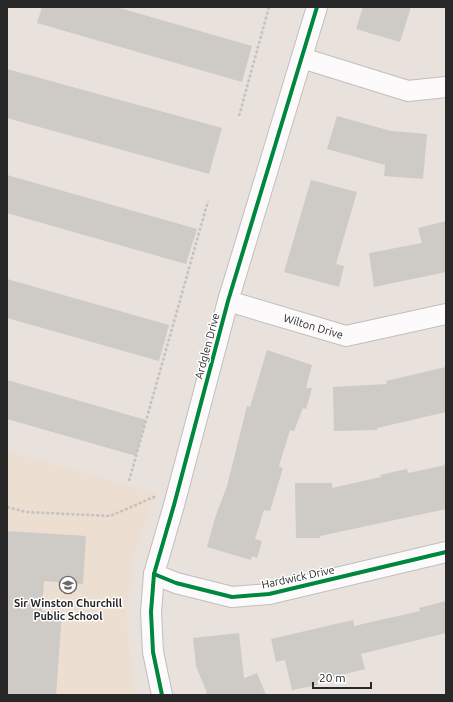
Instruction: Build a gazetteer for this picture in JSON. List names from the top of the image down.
{
  "streets": {
    "street": ["Wilton Drive", "Ardglen Drive", "Hardwick Drive"]
  },
  "crossings": [
    ["Wilton Drive", "Ardglen Drive"],
    ["Ardglen Drive", "Hardwick Drive"]
  ],
  "places": {
    "school or university": ["Sir Winston Churchill Public School"]
  },
  "scale_bar": "20 m"
}
